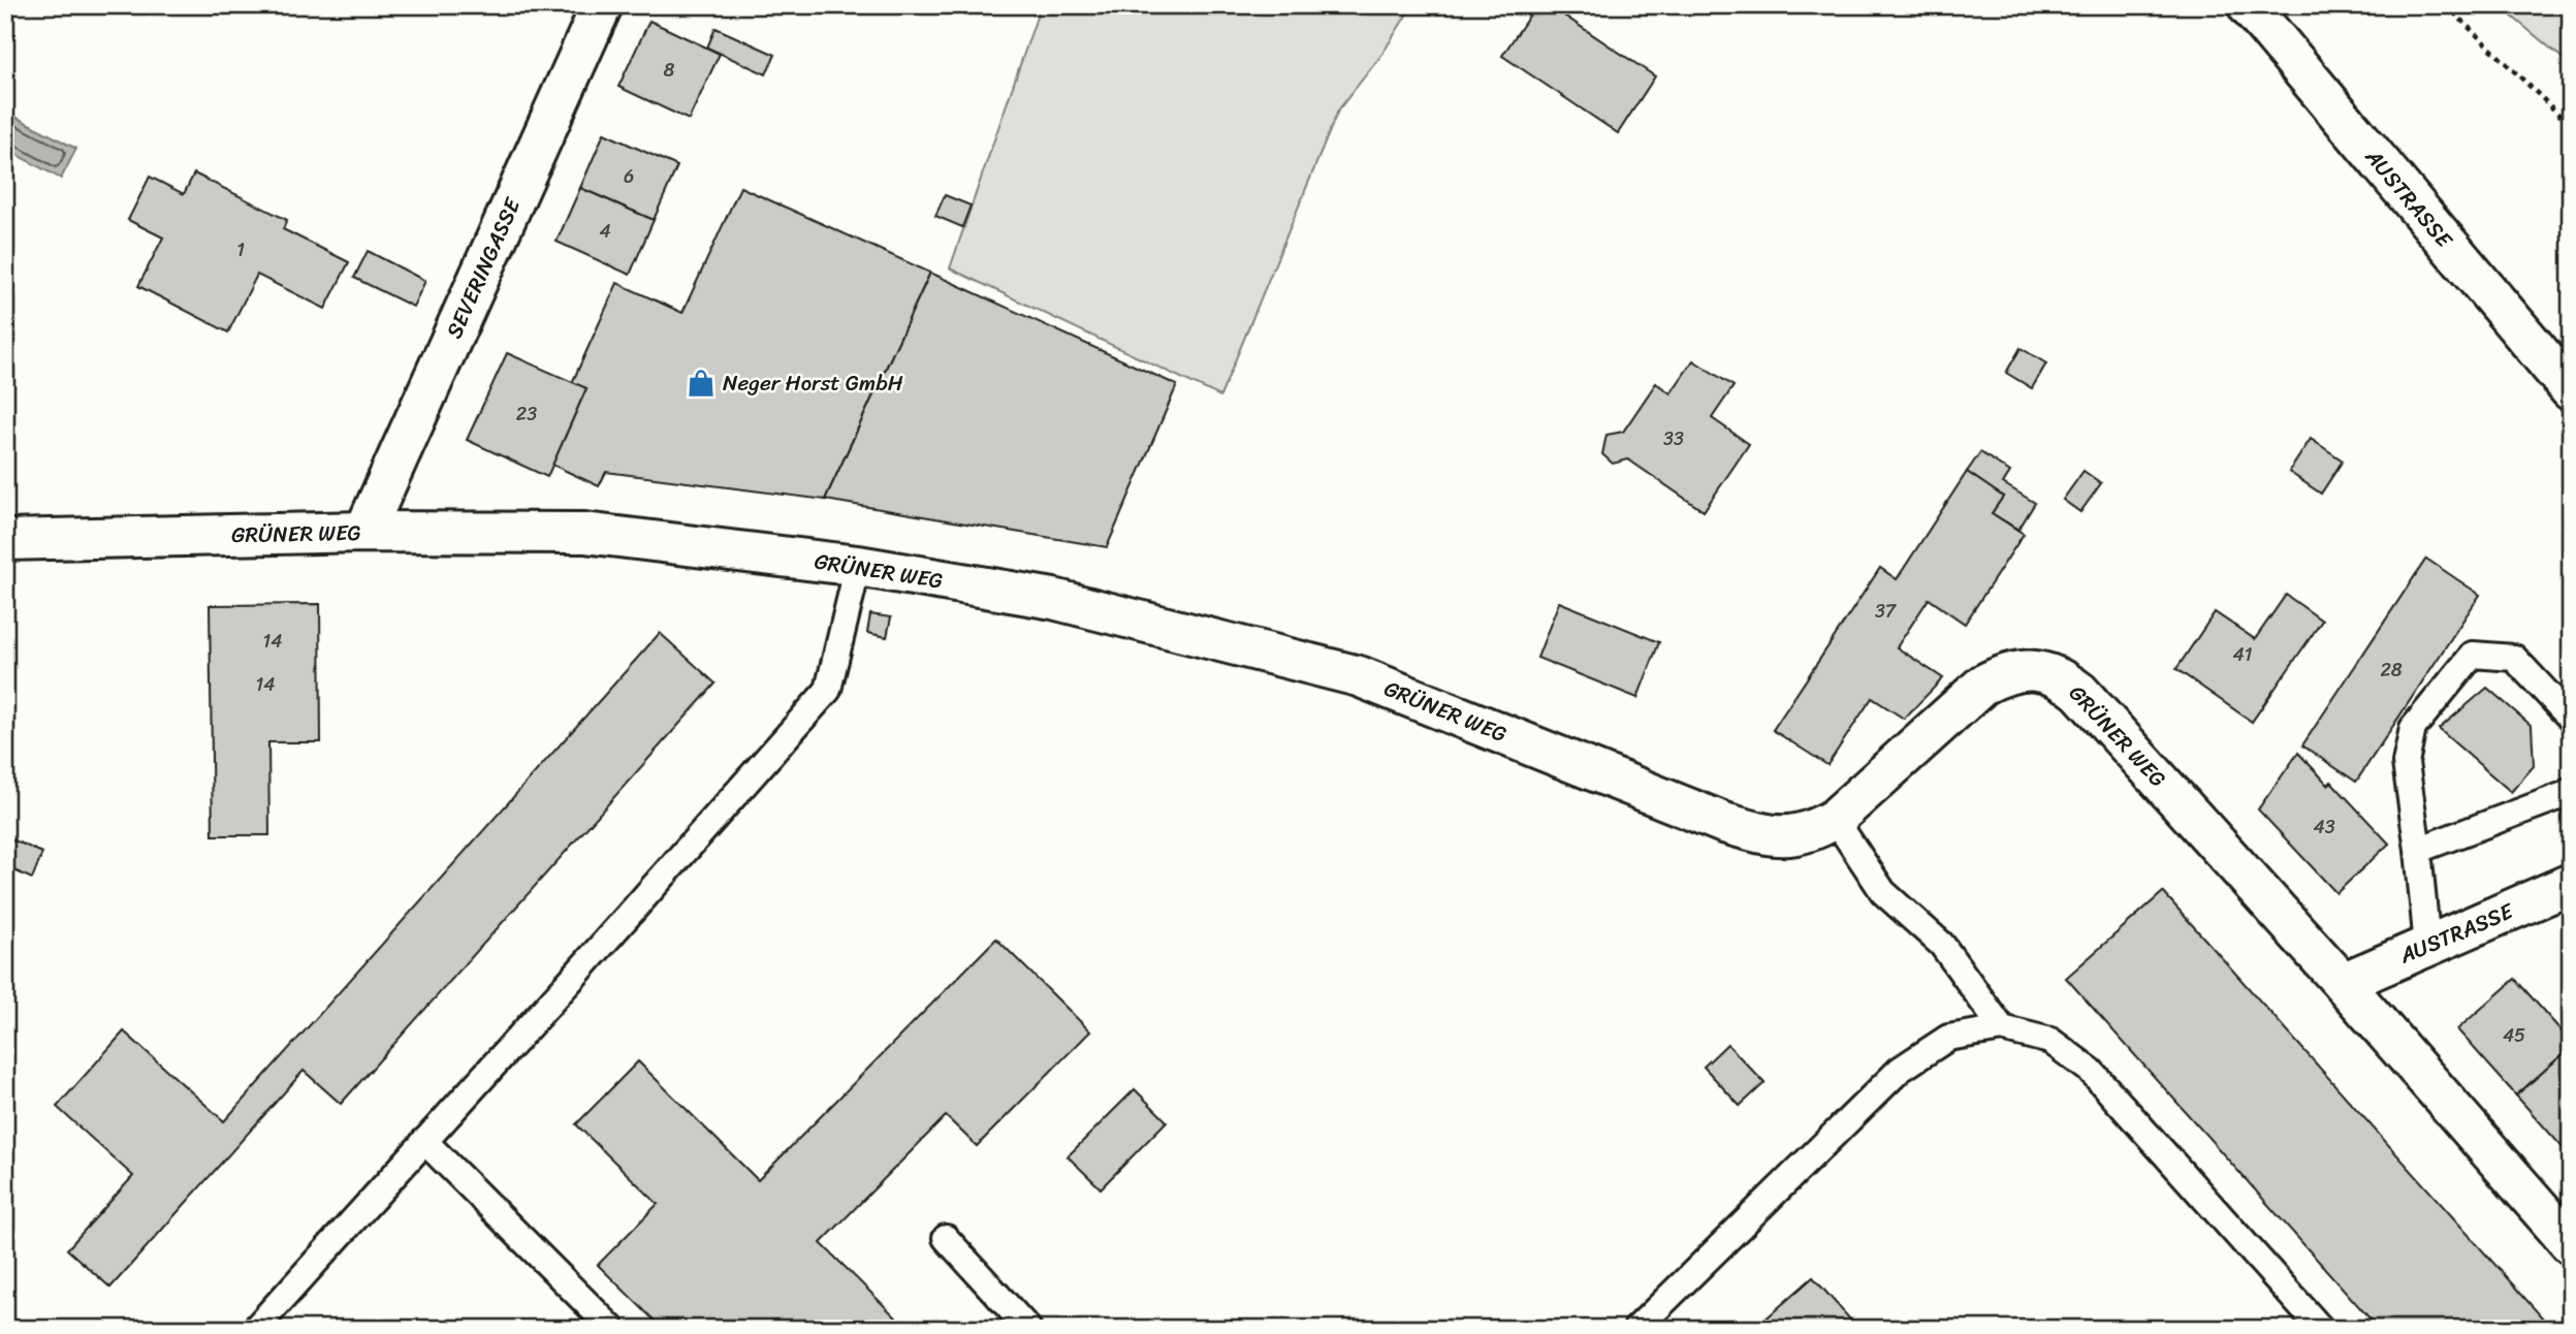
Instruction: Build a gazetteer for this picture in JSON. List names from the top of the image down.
{
  "streets": {
    "street": ["AUSTRASSE", "SEVERINGASSE", "GRÜNER WEG"]
  },
  "crossings": [
    ["AUSTRASSE", "GRÜNER WEG"],
    ["SEVERINGASSE", "GRÜNER WEG"]
  ],
  "places": {
    "shop": ["Neger Horst GmbH"]
  },
  "house_numbers": [
    "8",
    "6",
    "4",
    "1",
    "23",
    "33",
    "37",
    "14",
    "41",
    "28",
    "14",
    "43",
    "45"
  ]
}
